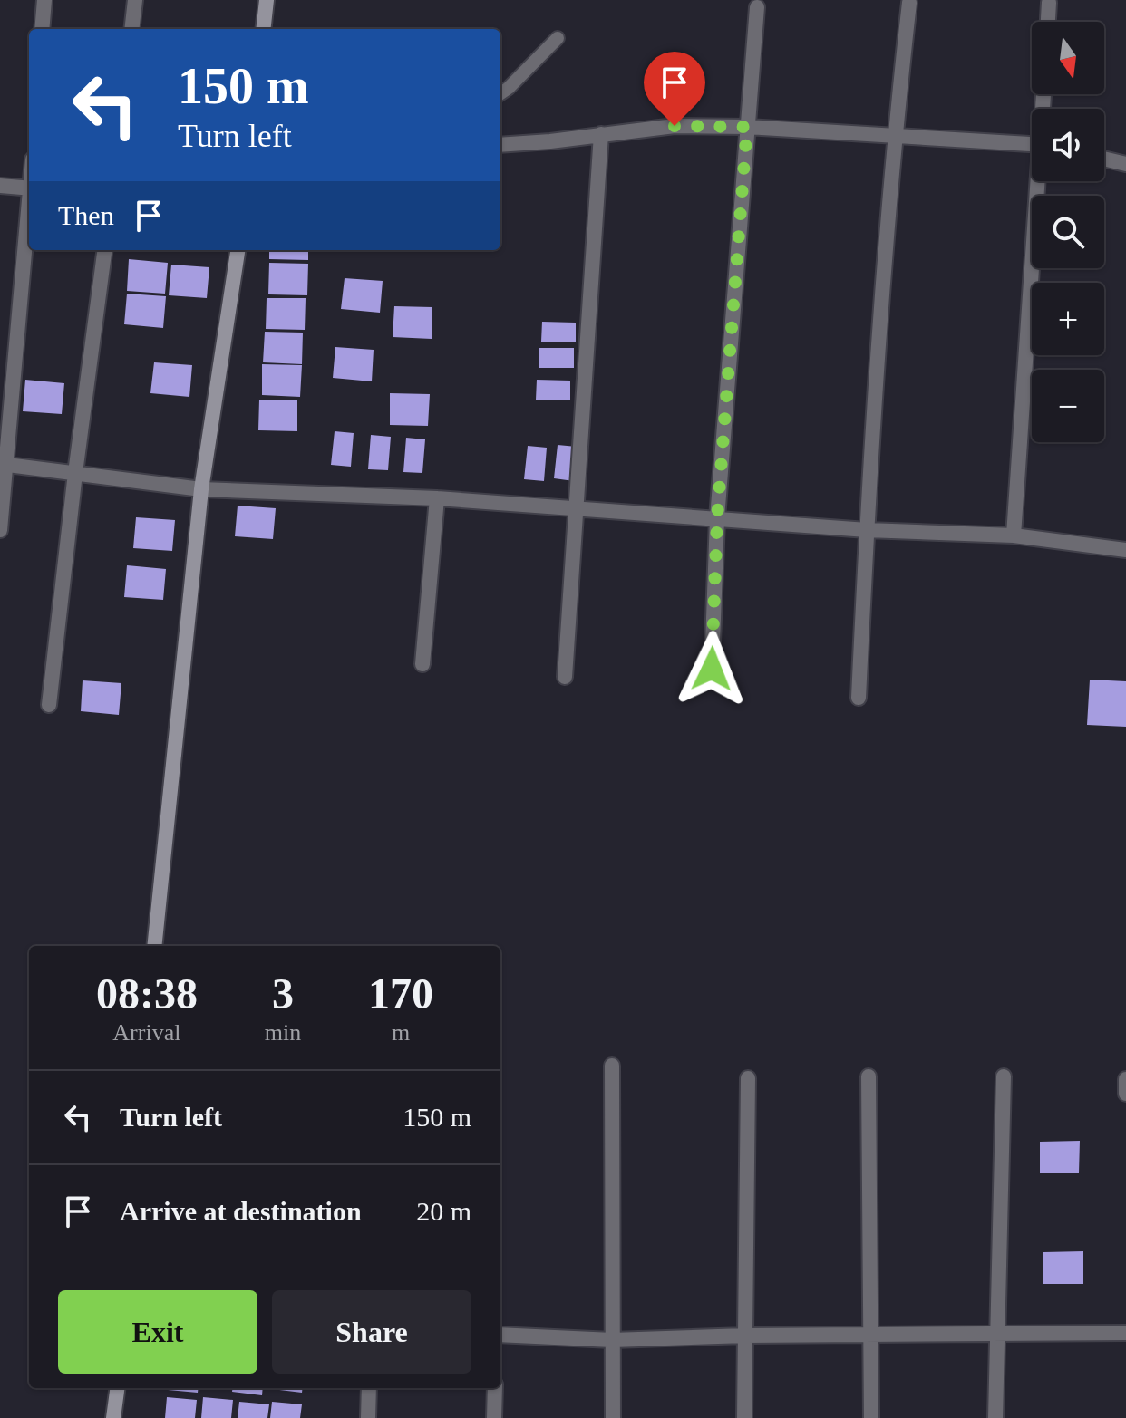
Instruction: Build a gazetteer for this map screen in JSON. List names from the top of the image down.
{
  "north": "bottom",
  "page": {
    "map_buttons": ["+", "−"],
    "turn": ["150 m", "Turn left"],
    "then": "Then",
    "eta": [
      "08:38",
      "Arrival",
      "3",
      "min",
      "170",
      "m"
    ],
    "list": [
      {
        "name": "Turn left",
        "value": "150 m"
      },
      {
        "name": "Arrive at destination",
        "value": "20 m"
      }
    ],
    "buttons": ["Exit", "Share"]
  }
}
